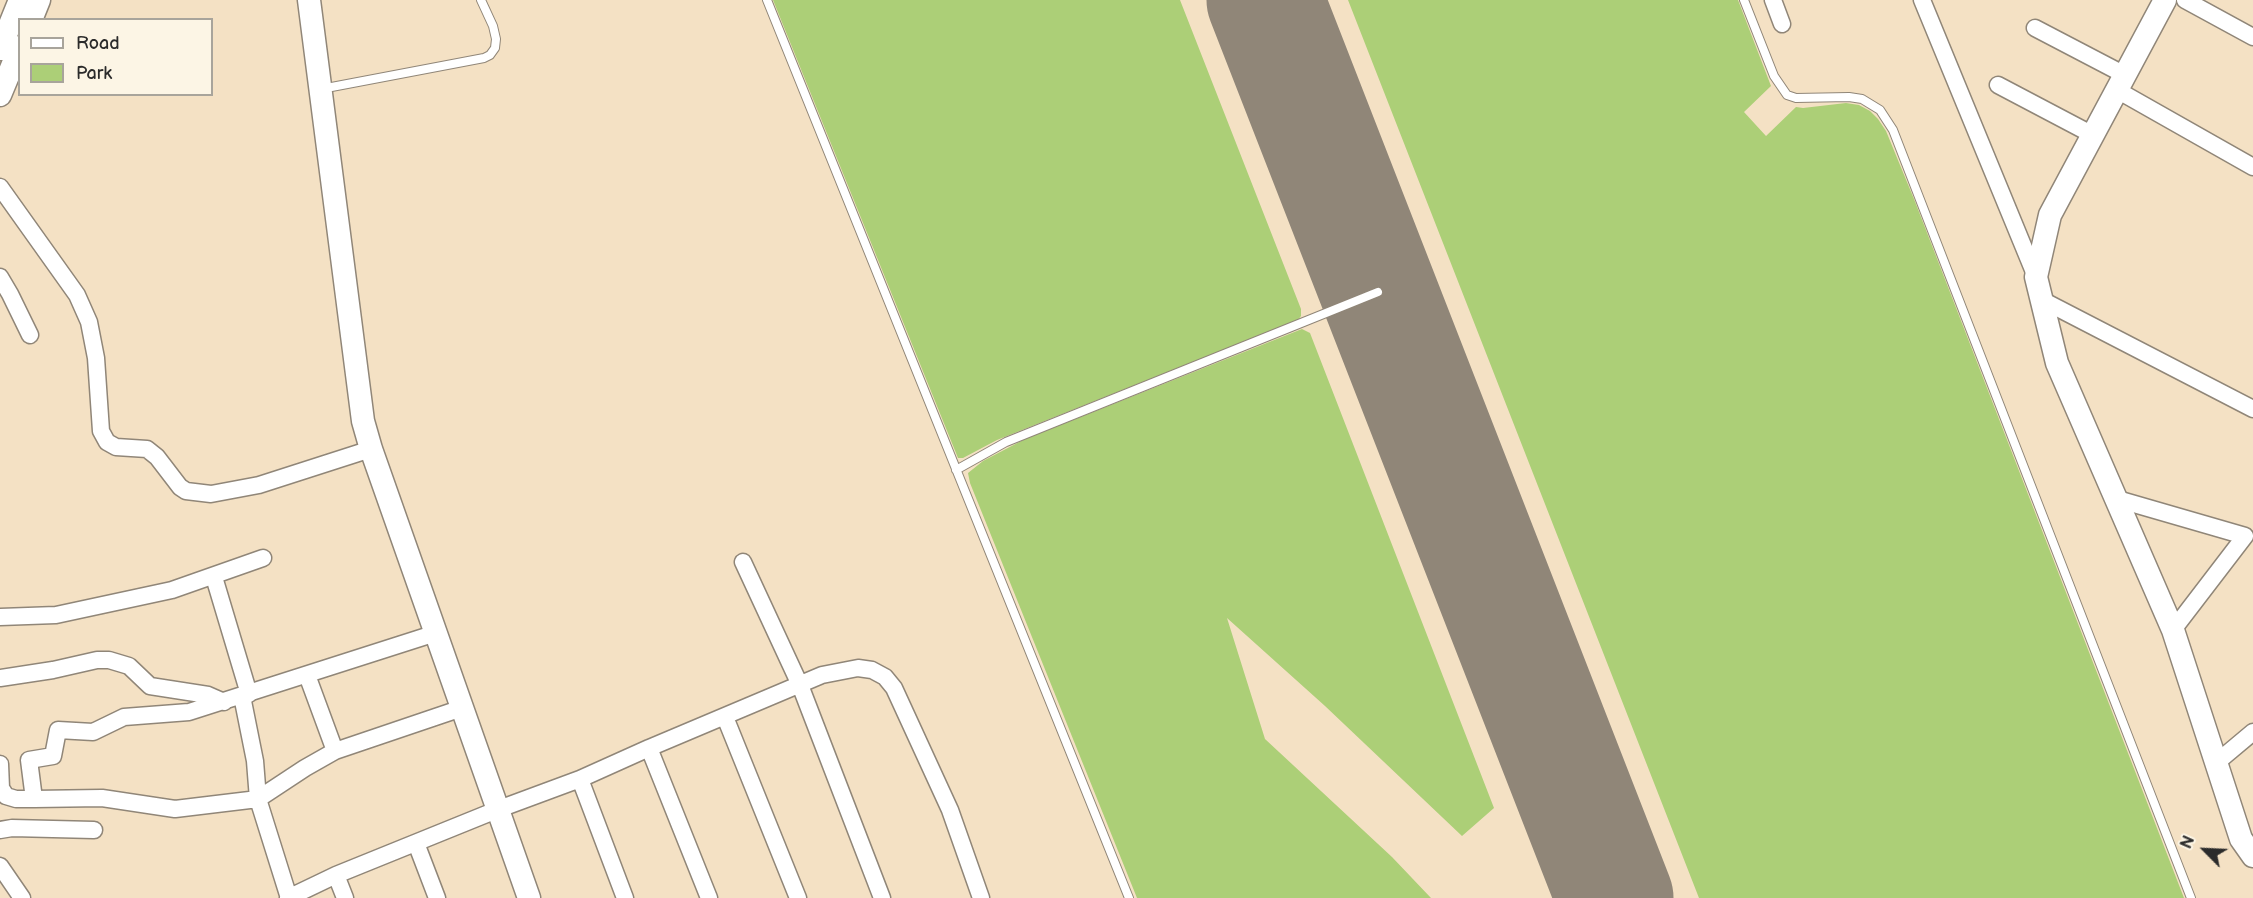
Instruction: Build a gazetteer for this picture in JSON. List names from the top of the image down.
{
  "legend": ["Road", "Park"],
  "north": "top left"
}
